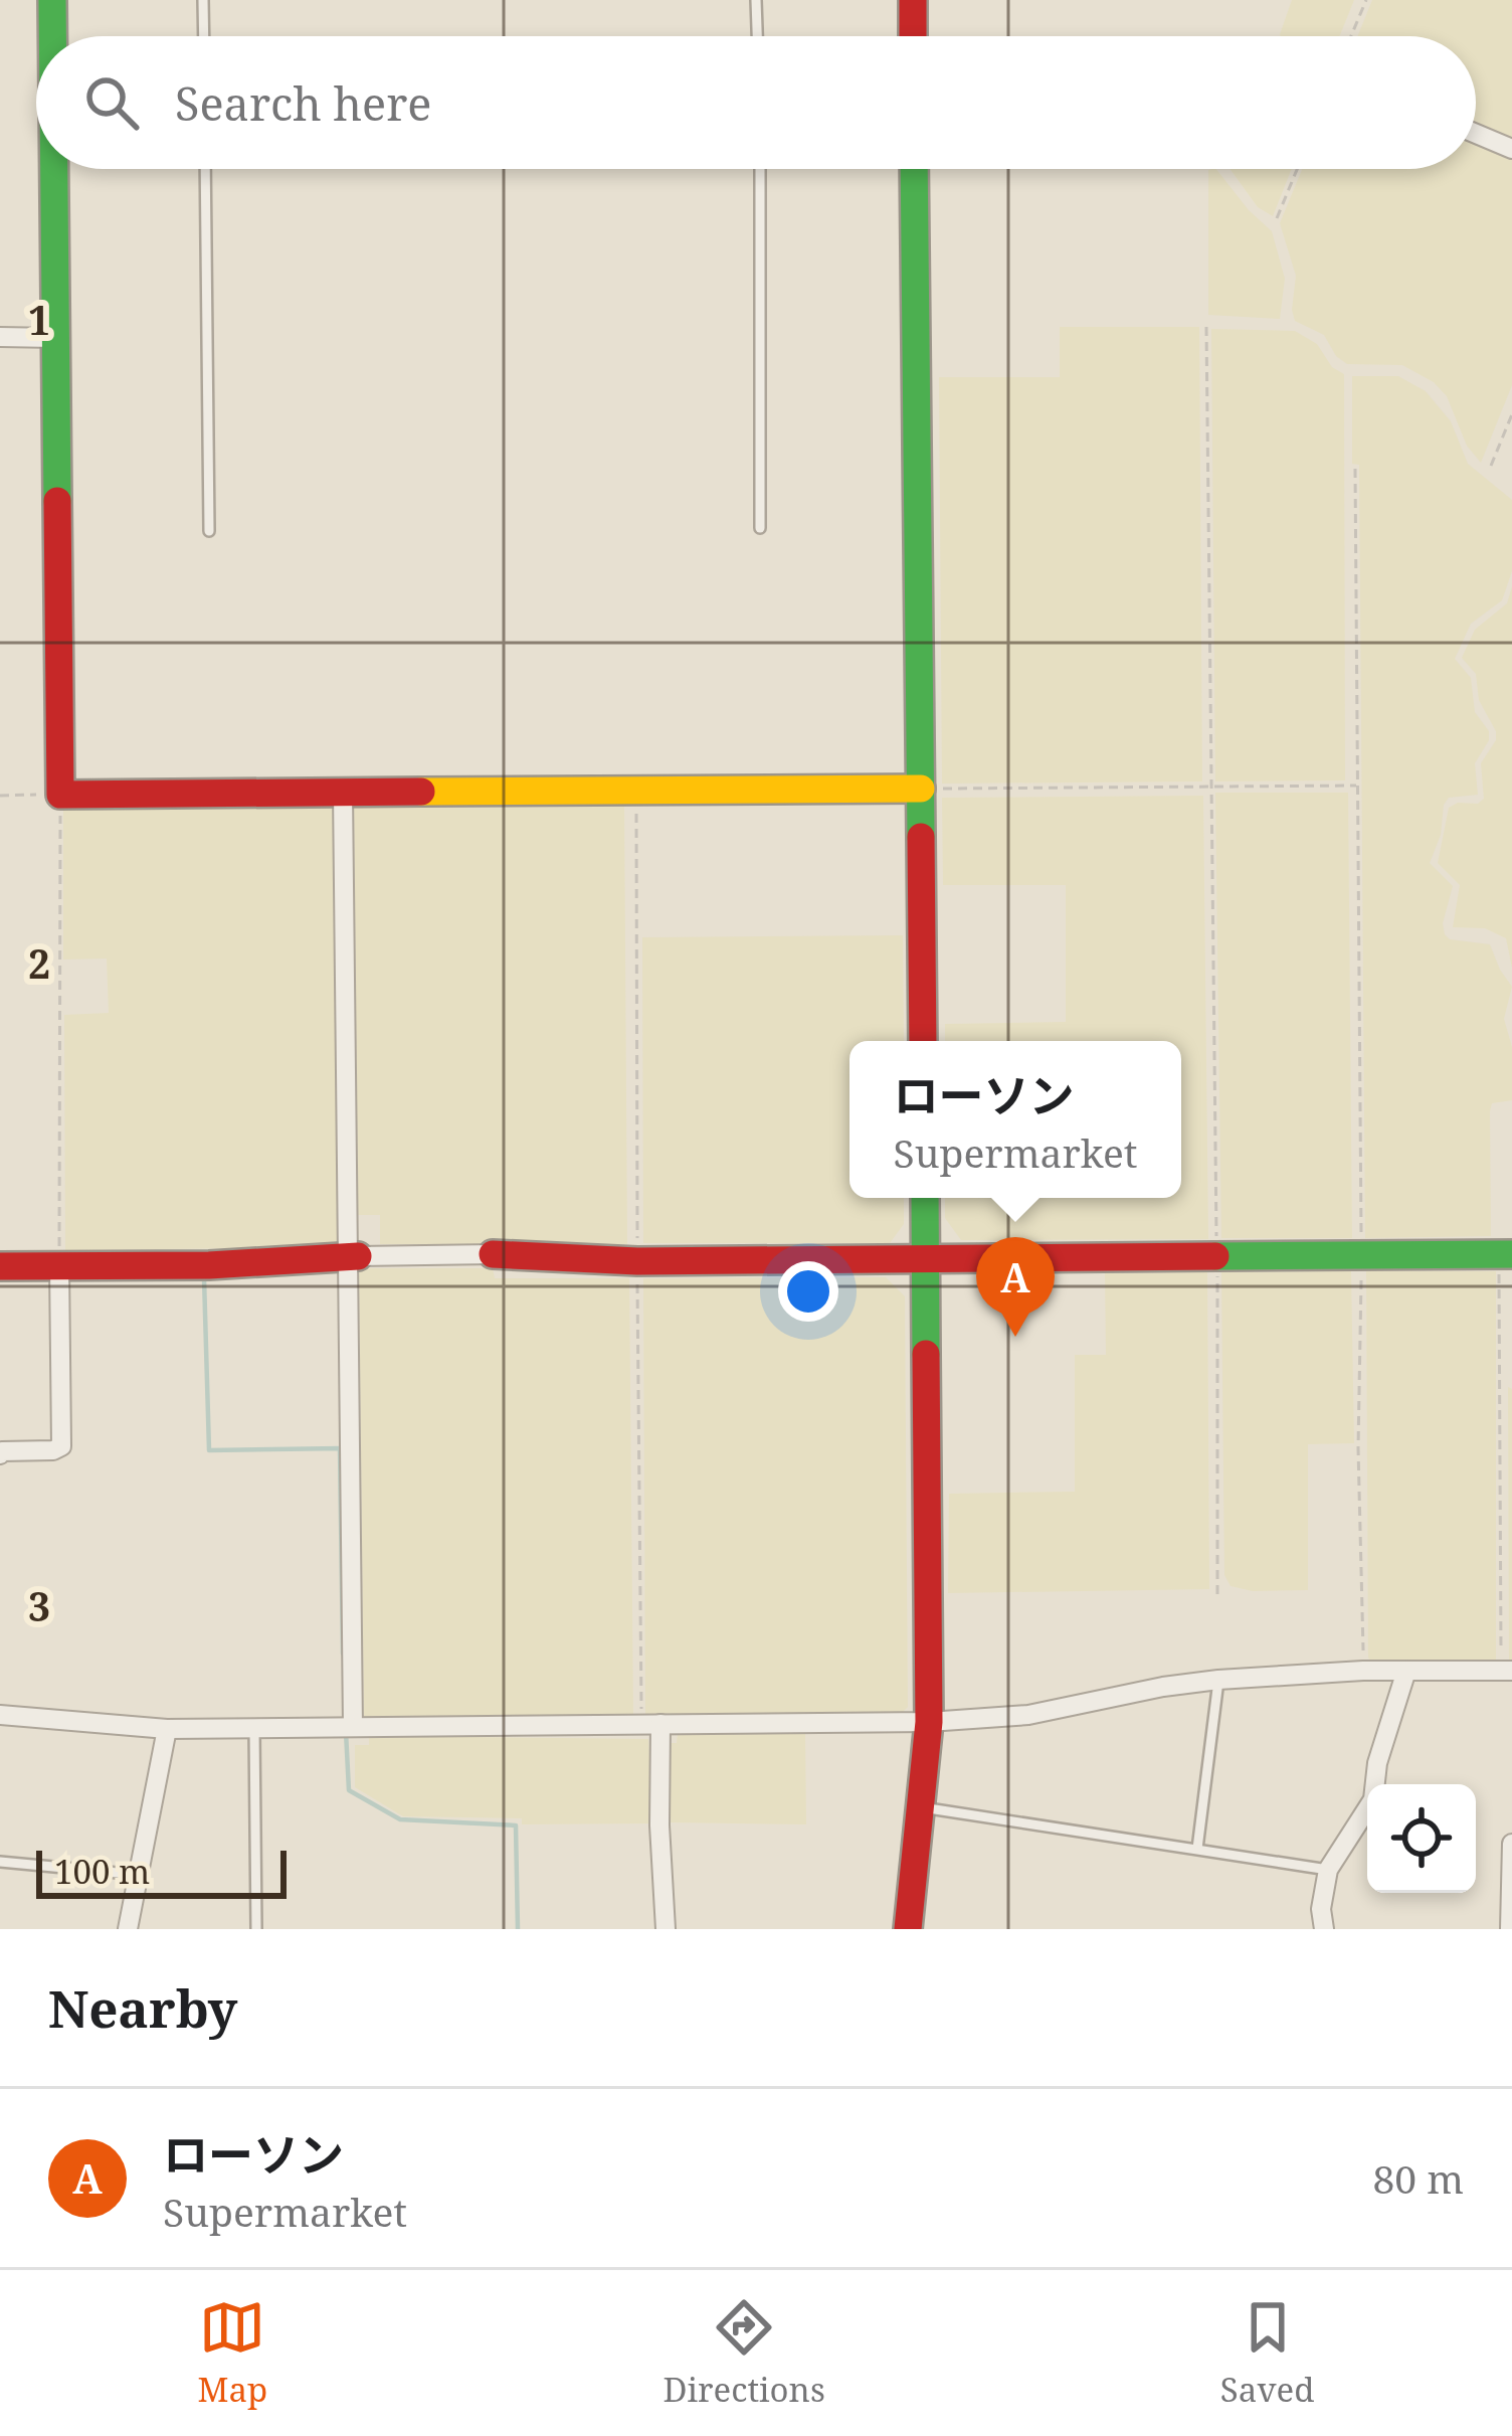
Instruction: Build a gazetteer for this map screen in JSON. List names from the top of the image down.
{
  "scale_bar": "100 m",
  "page": {
    "search": "Search here",
    "popup": ["ローソン", "Supermarket"],
    "pins": "A",
    "scale": "100 m",
    "heading": "Nearby",
    "list": [
      {
        "mark": "A",
        "name": "ローソン",
        "note": "Supermarket",
        "value": "80 m"
      }
    ],
    "nav": ["Map", "Directions", "Saved"]
  },
  "grid": {
    "rows": ["1", "2", "3"]
  }
}
